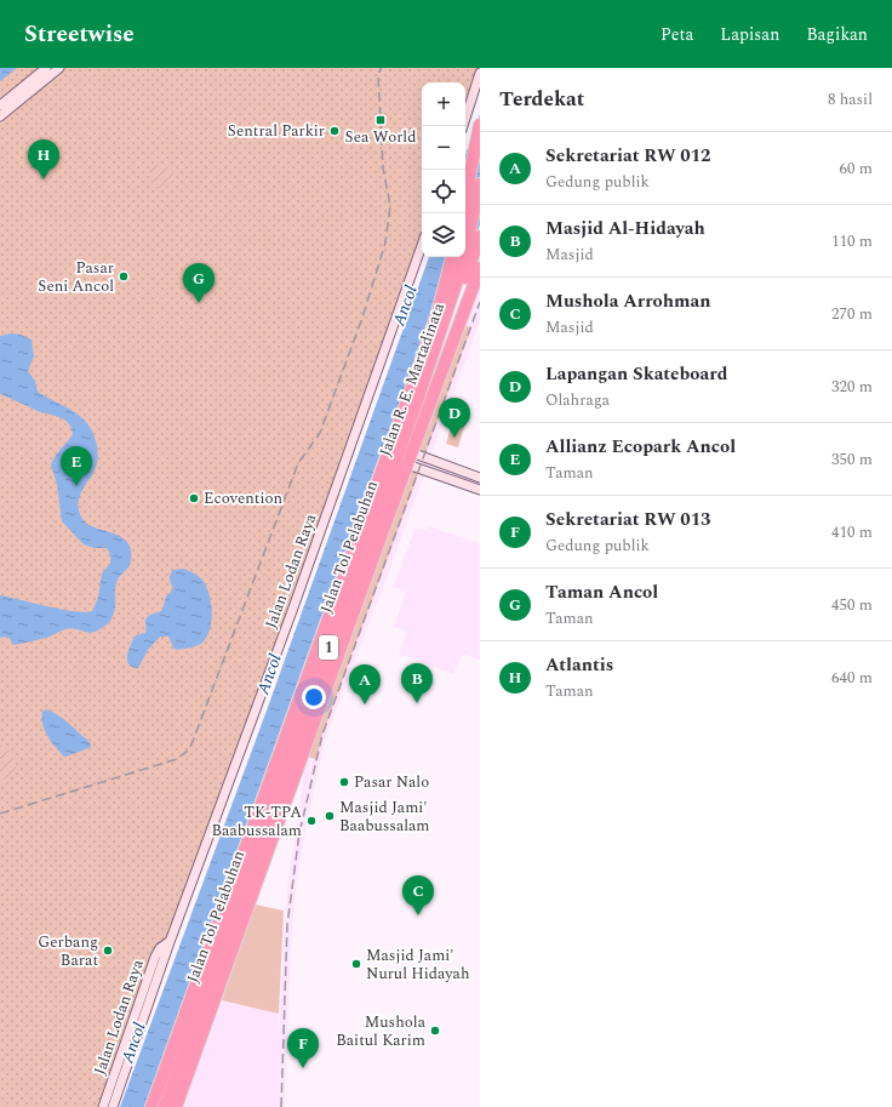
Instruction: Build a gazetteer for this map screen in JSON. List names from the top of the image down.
{
  "streets": {
    "highway": ["Jalan R. E. Martadinata", "Jalan Tol Pelabuhan", "1"],
    "main road": ["Jalan Lodan Raya"]
  },
  "crossings": [
    ["Jalan R. E. Martadinata", "Jalan Tol Pelabuhan"]
  ],
  "water": ["Ancol"],
  "places": {
    "transit": ["Sea World"],
    "other": [
      "Sentral Parkir",
      "Pasar Seni Ancol",
      "Ecovention",
      "Pasar Nalo",
      "Masjid Jami' Baabussalam",
      "TK-TPA Baabussalam",
      "Gerbang Barat",
      "Masjid Jami' Nurul Hidayah",
      "Mushola Baitul Karim"
    ]
  },
  "page": {
    "header": "Streetwise",
    "nav": ["Peta", "Lapisan", "Bagikan"],
    "heading": ["Terdekat", "8 hasil"],
    "map_buttons": ["+", "−"],
    "list": [
      {
        "mark": "A",
        "name": "Sekretariat RW 012",
        "note": "Gedung publik",
        "value": "60 m"
      },
      {
        "mark": "B",
        "name": "Masjid Al-Hidayah",
        "note": "Masjid",
        "value": "110 m"
      },
      {
        "mark": "C",
        "name": "Mushola Arrohman",
        "note": "Masjid",
        "value": "270 m"
      },
      {
        "mark": "D",
        "name": "Lapangan Skateboard",
        "note": "Olahraga",
        "value": "320 m"
      },
      {
        "mark": "E",
        "name": "Allianz Ecopark Ancol",
        "note": "Taman",
        "value": "350 m"
      },
      {
        "mark": "F",
        "name": "Sekretariat RW 013",
        "note": "Gedung publik",
        "value": "410 m"
      },
      {
        "mark": "G",
        "name": "Taman Ancol",
        "note": "Taman",
        "value": "450 m"
      },
      {
        "mark": "H",
        "name": "Atlantis",
        "note": "Taman",
        "value": "640 m"
      }
    ],
    "pins": [
      "H",
      "G",
      "D",
      "E",
      "B",
      "A",
      "C",
      "F"
    ]
  }
}
